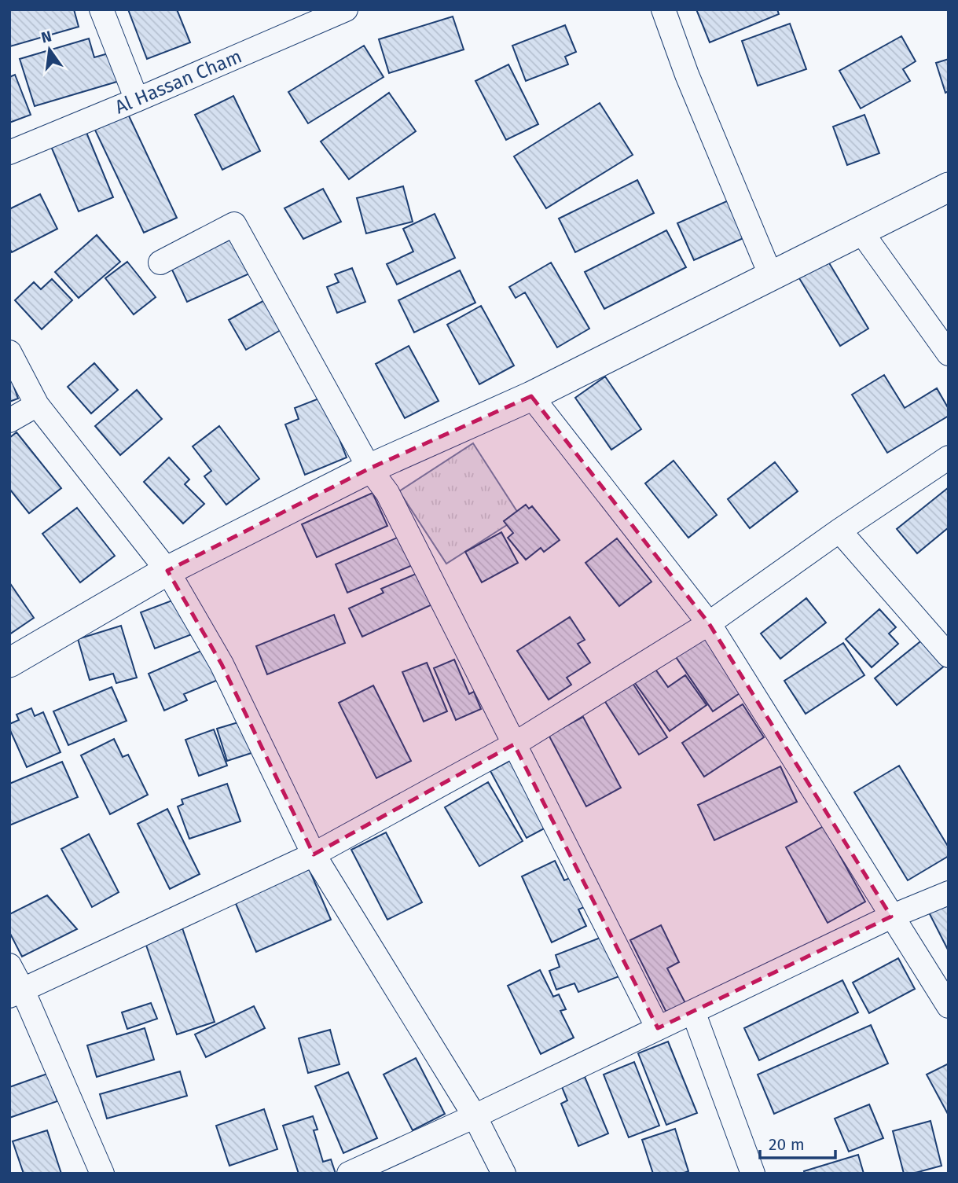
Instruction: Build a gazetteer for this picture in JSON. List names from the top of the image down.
{
  "streets": {
    "street": ["Al Hassan Cham"]
  },
  "scale_bar": "20 m",
  "north": "top"
}
